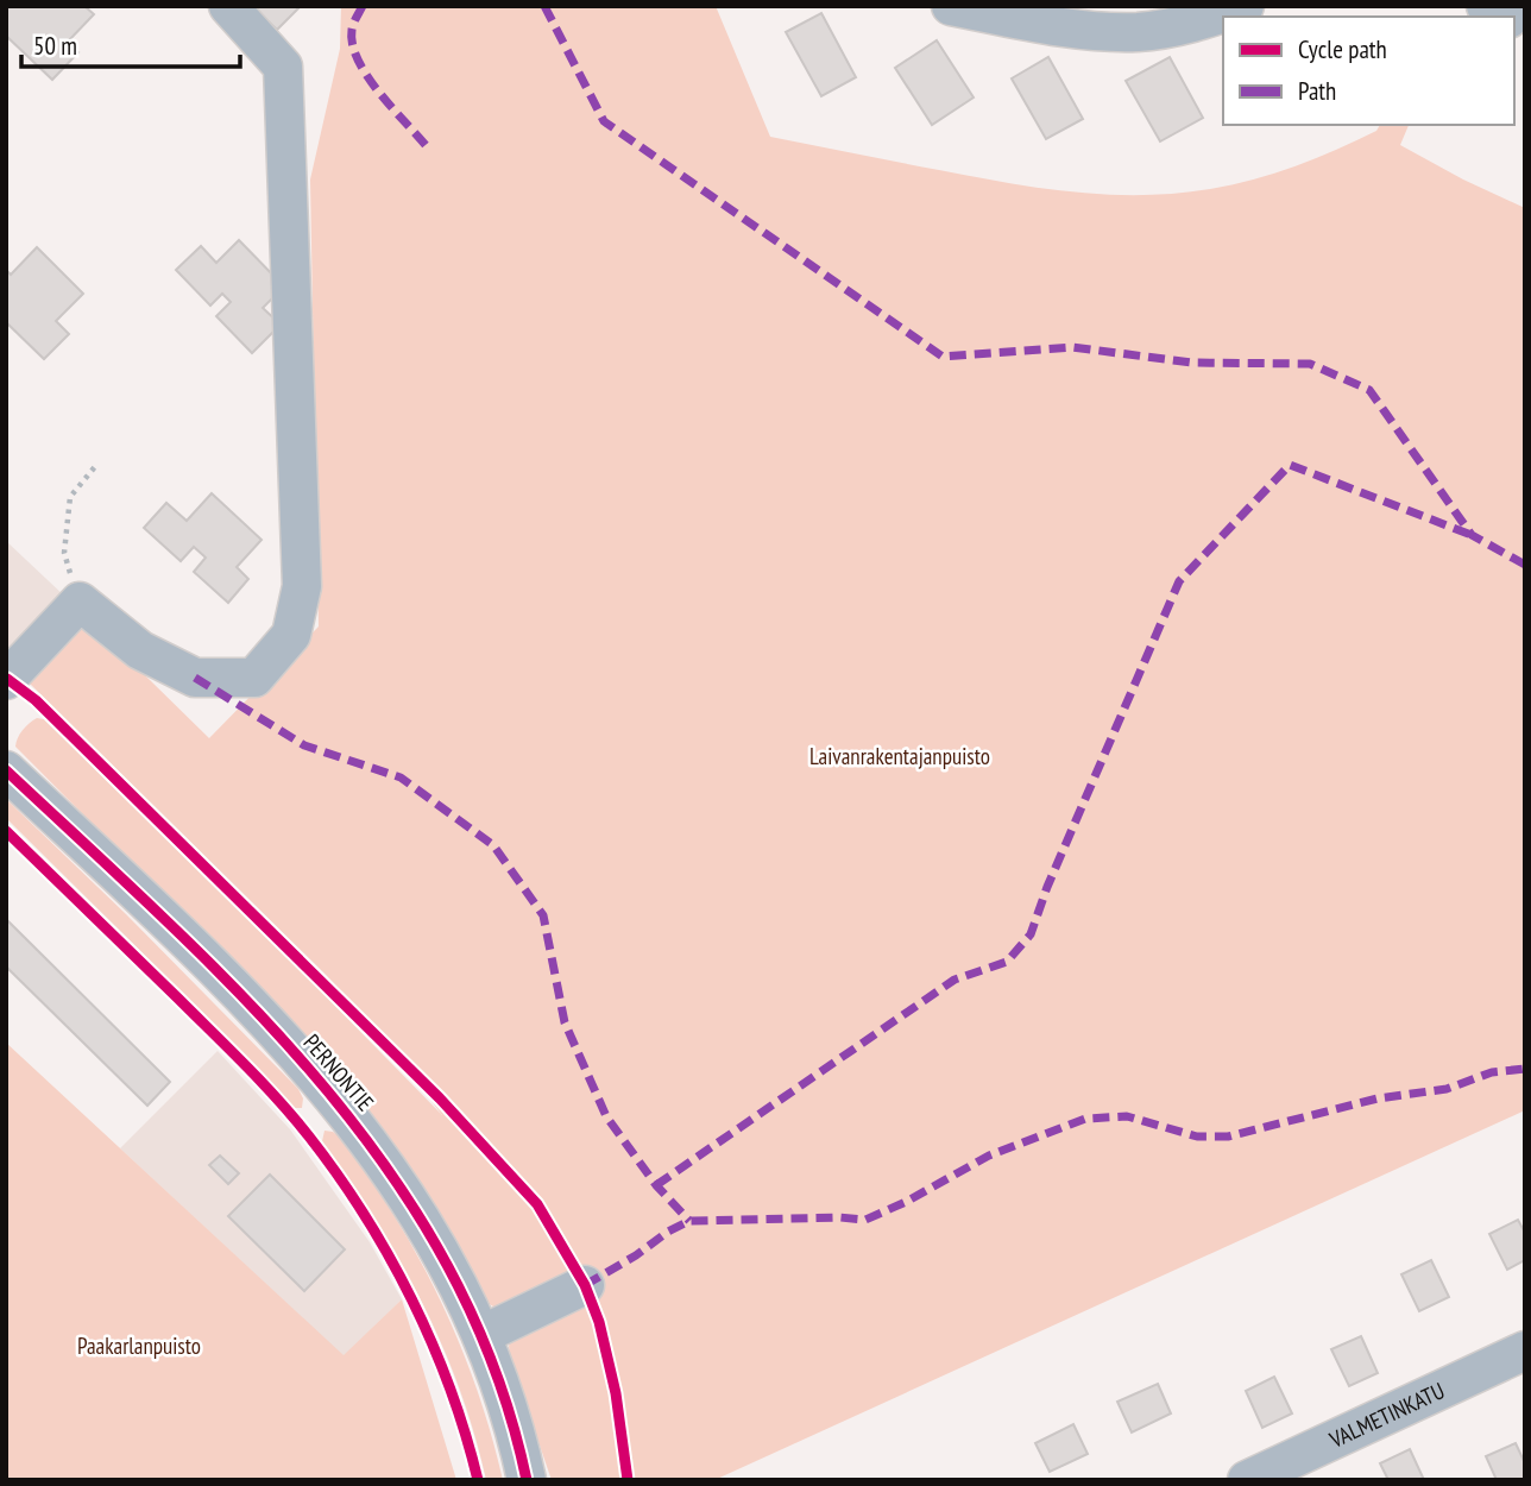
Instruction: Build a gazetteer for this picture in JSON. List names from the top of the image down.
{
  "streets": {
    "street": ["PERNONTIE", "VALMETINKATU"]
  },
  "parks": ["Laivanrakentajanpuisto", "Paakarlanpuisto"],
  "legend": ["Cycle path", "Path"],
  "scale_bar": "50 m"
}
